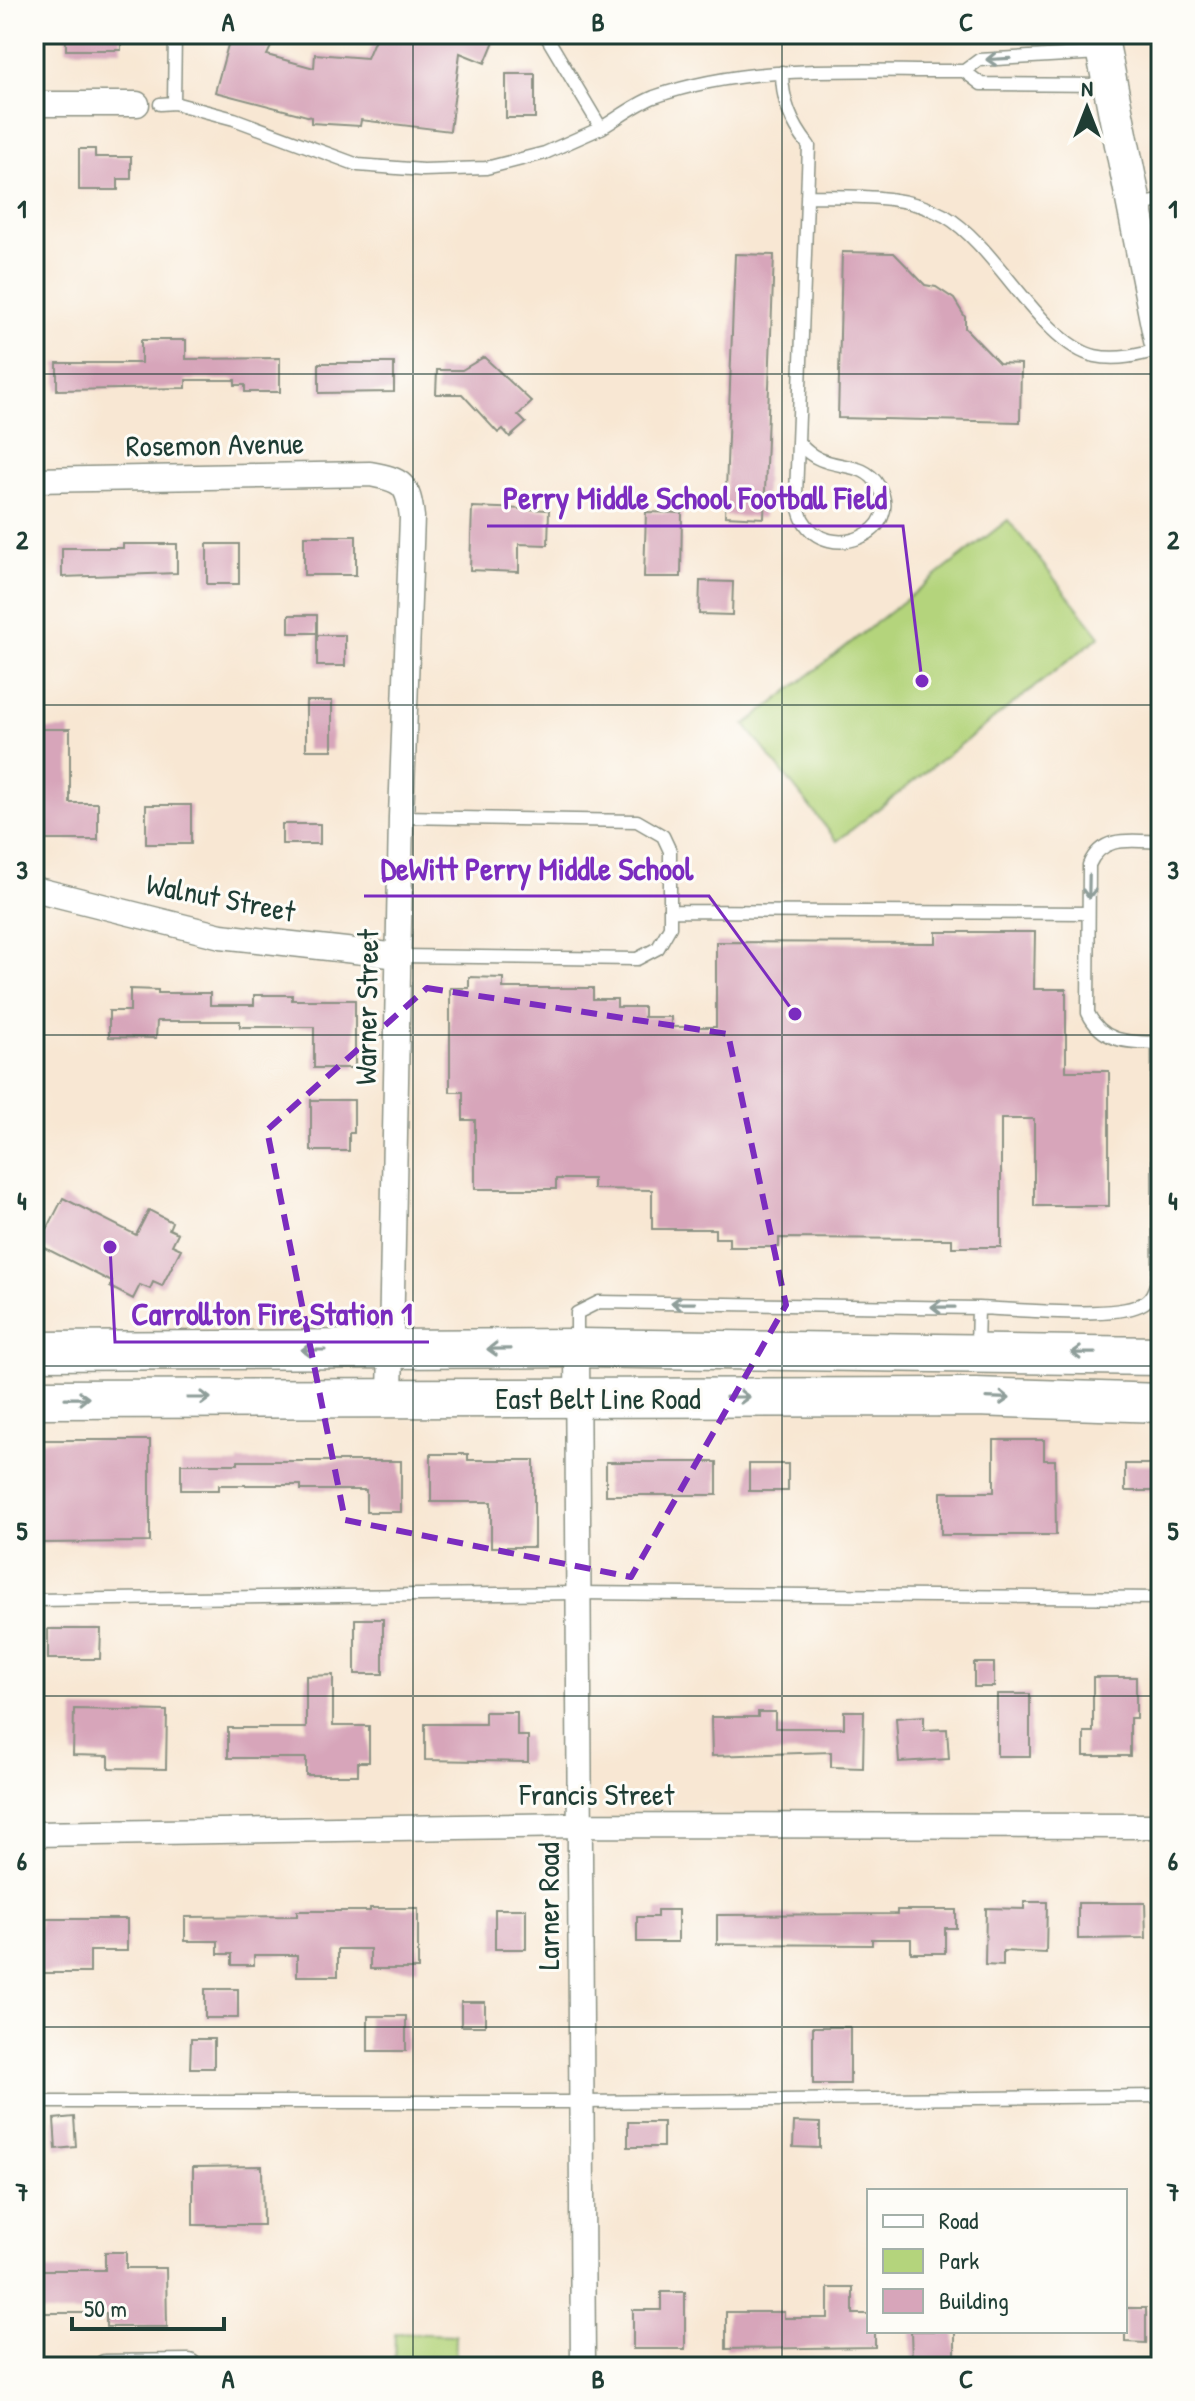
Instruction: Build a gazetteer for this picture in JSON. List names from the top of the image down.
{
  "streets": {
    "main road": ["East Belt Line Road"],
    "street": [
      "Rosemon Avenue",
      "Walnut Street",
      "Warner Street",
      "Francis Street",
      "Larner Road"
    ]
  },
  "crossings": [
    ["Rosemon Avenue", "Warner Street"],
    ["Walnut Street", "Warner Street"],
    ["Warner Street", "East Belt Line Road"],
    ["East Belt Line Road", "Larner Road"],
    ["Francis Street", "Larner Road"]
  ],
  "places": ["Perry Middle School Football Field", "DeWitt Perry Middle School", "Carrollton Fire Station 1"],
  "legend": ["Road", "Park", "Building"],
  "scale_bar": "50 m",
  "north": "top",
  "grid": {
    "columns": ["A", "B", "C"],
    "rows": [
      "1",
      "2",
      "3",
      "4",
      "5",
      "6",
      "7"
    ]
  }
}
